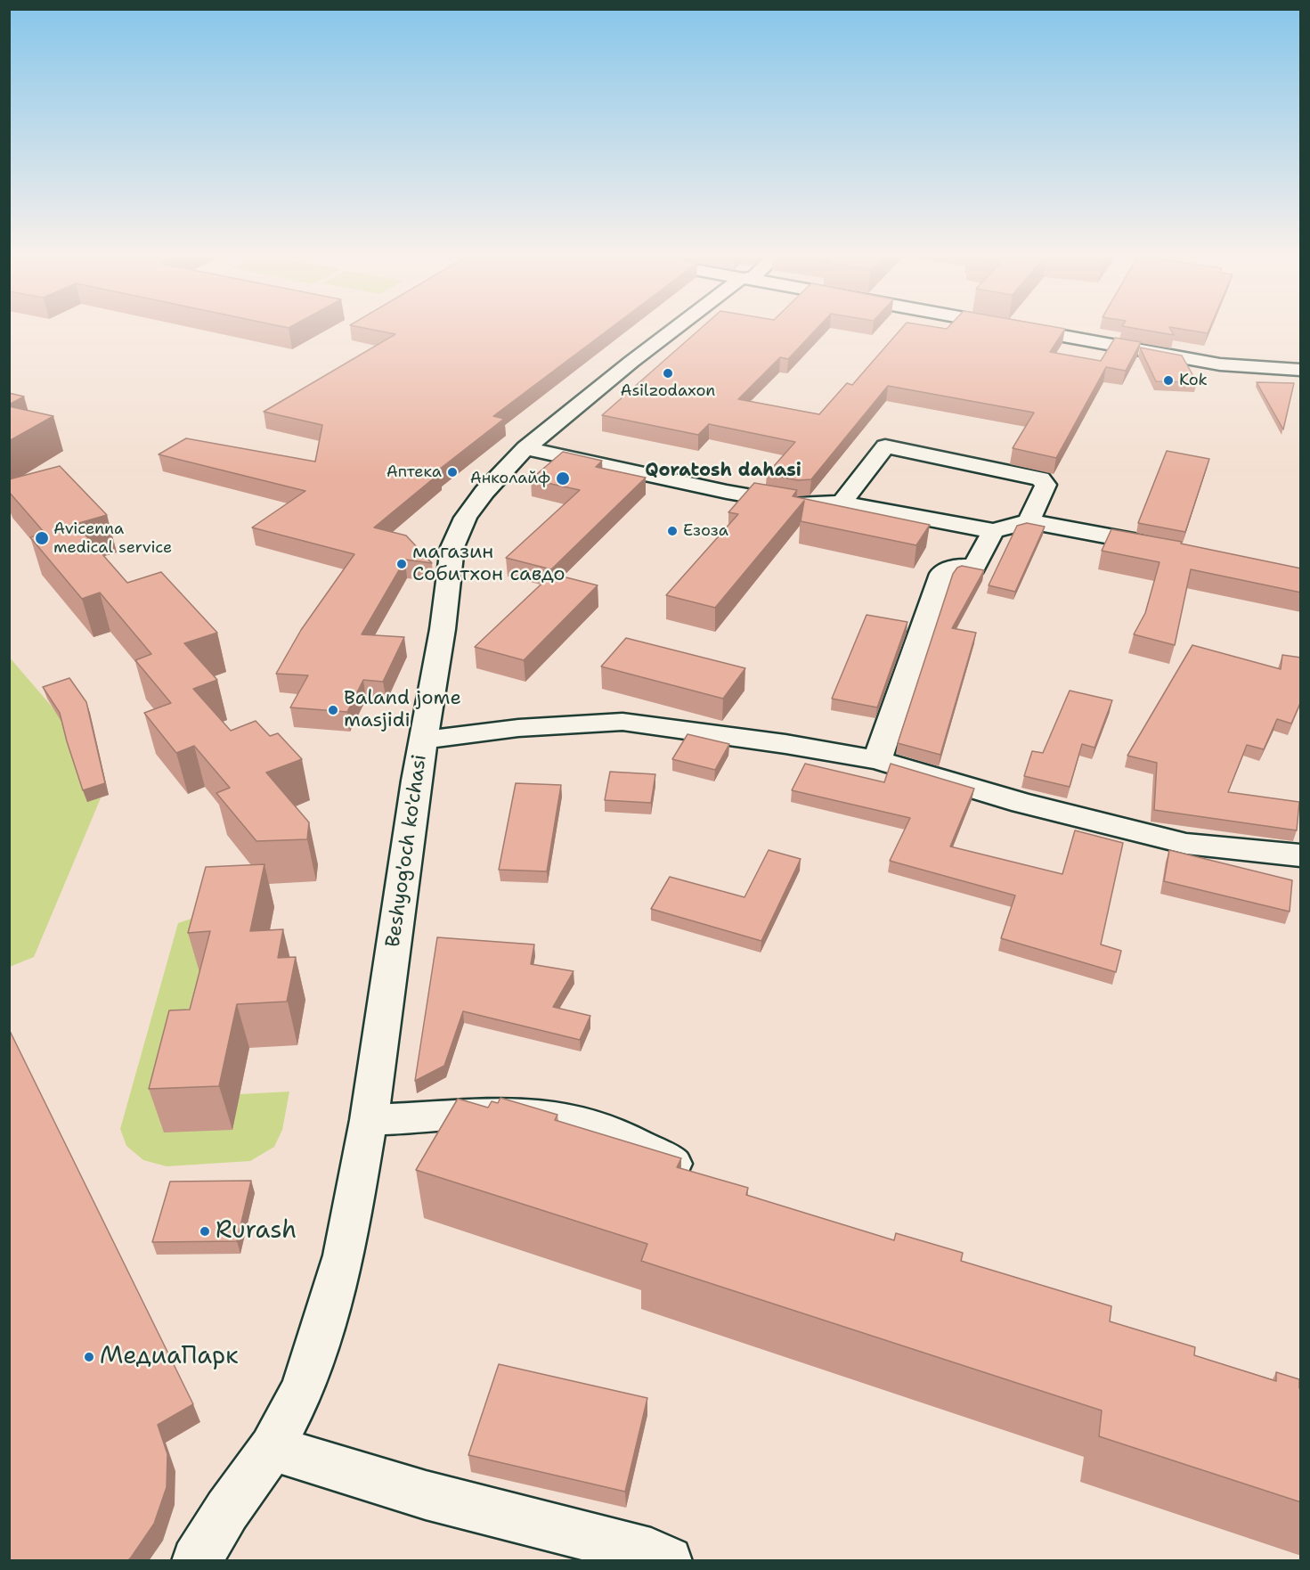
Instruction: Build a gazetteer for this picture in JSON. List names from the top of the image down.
{
  "streets": {
    "street": ["Beshyog'och ko'chasi"]
  },
  "districts": ["Qoratosh dahasi"],
  "places": [
    "Asilzodaxon",
    "Kok",
    "Аптека",
    "Анколайф",
    "Езоза",
    "Avicenna medical service",
    "магазин Собитхон савдо",
    "Baland jome masjidi",
    "Rurash",
    "МедиаПарк"
  ]
}
